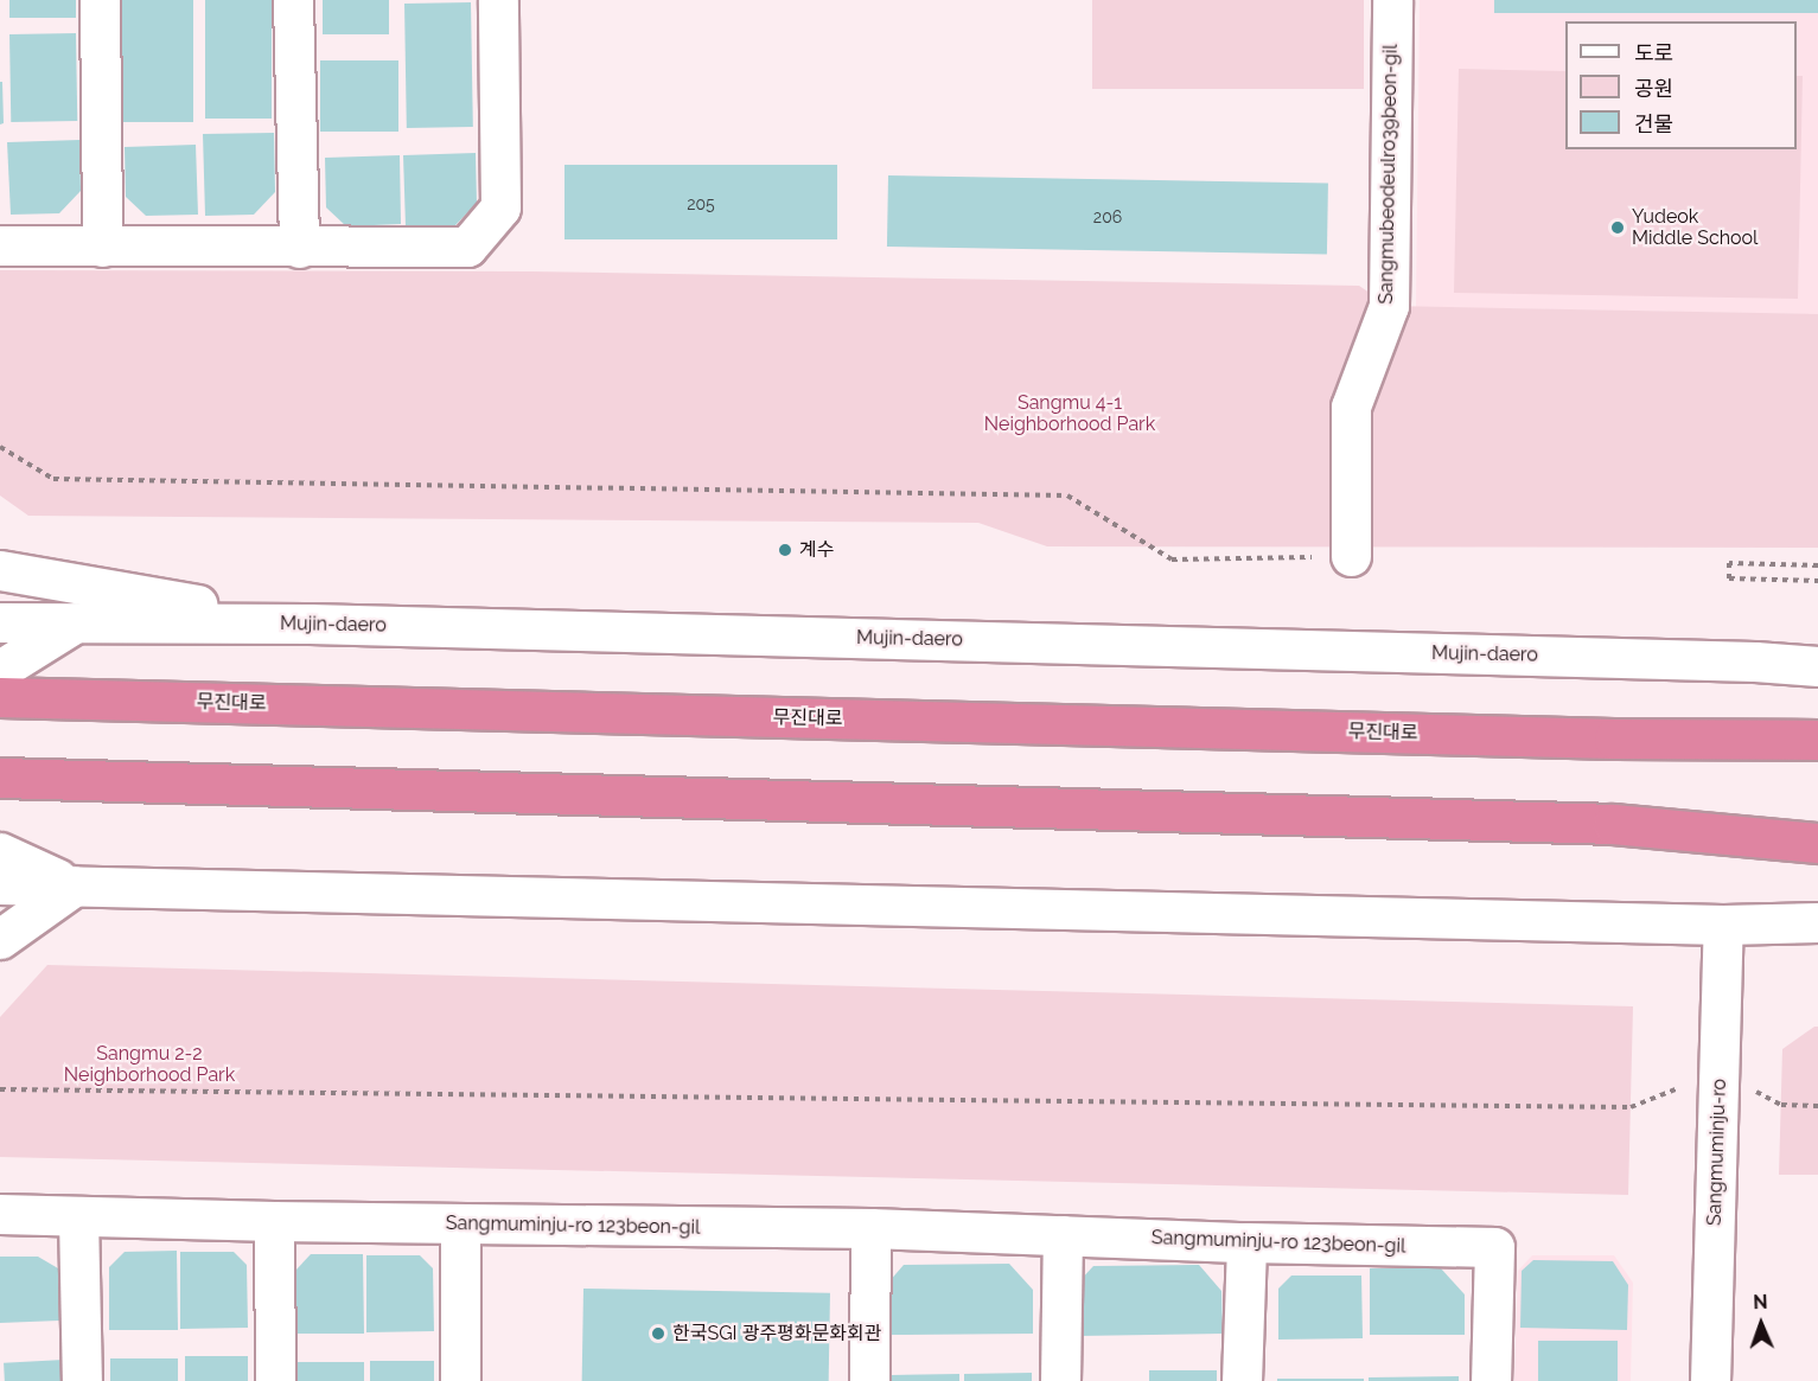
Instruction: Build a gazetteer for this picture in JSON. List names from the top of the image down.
{
  "streets": {
    "highway": ["무진대로"],
    "street": [
      "Sangmubeodeulro39beon-gil",
      "Mujin-daero",
      "Sangmuminju-ro",
      "Sangmuminju-ro 123beon-gil"
    ]
  },
  "parks": ["Sangmu 4-1 Neighborhood Park", "Sangmu 2-2 Neighborhood Park"],
  "places": ["Yudeok Middle School", "계수", "한국SGI 광주평화문화회관"],
  "house_numbers": ["205", "206"],
  "legend": ["도로", "공원", "건물"],
  "north": "top"
}
